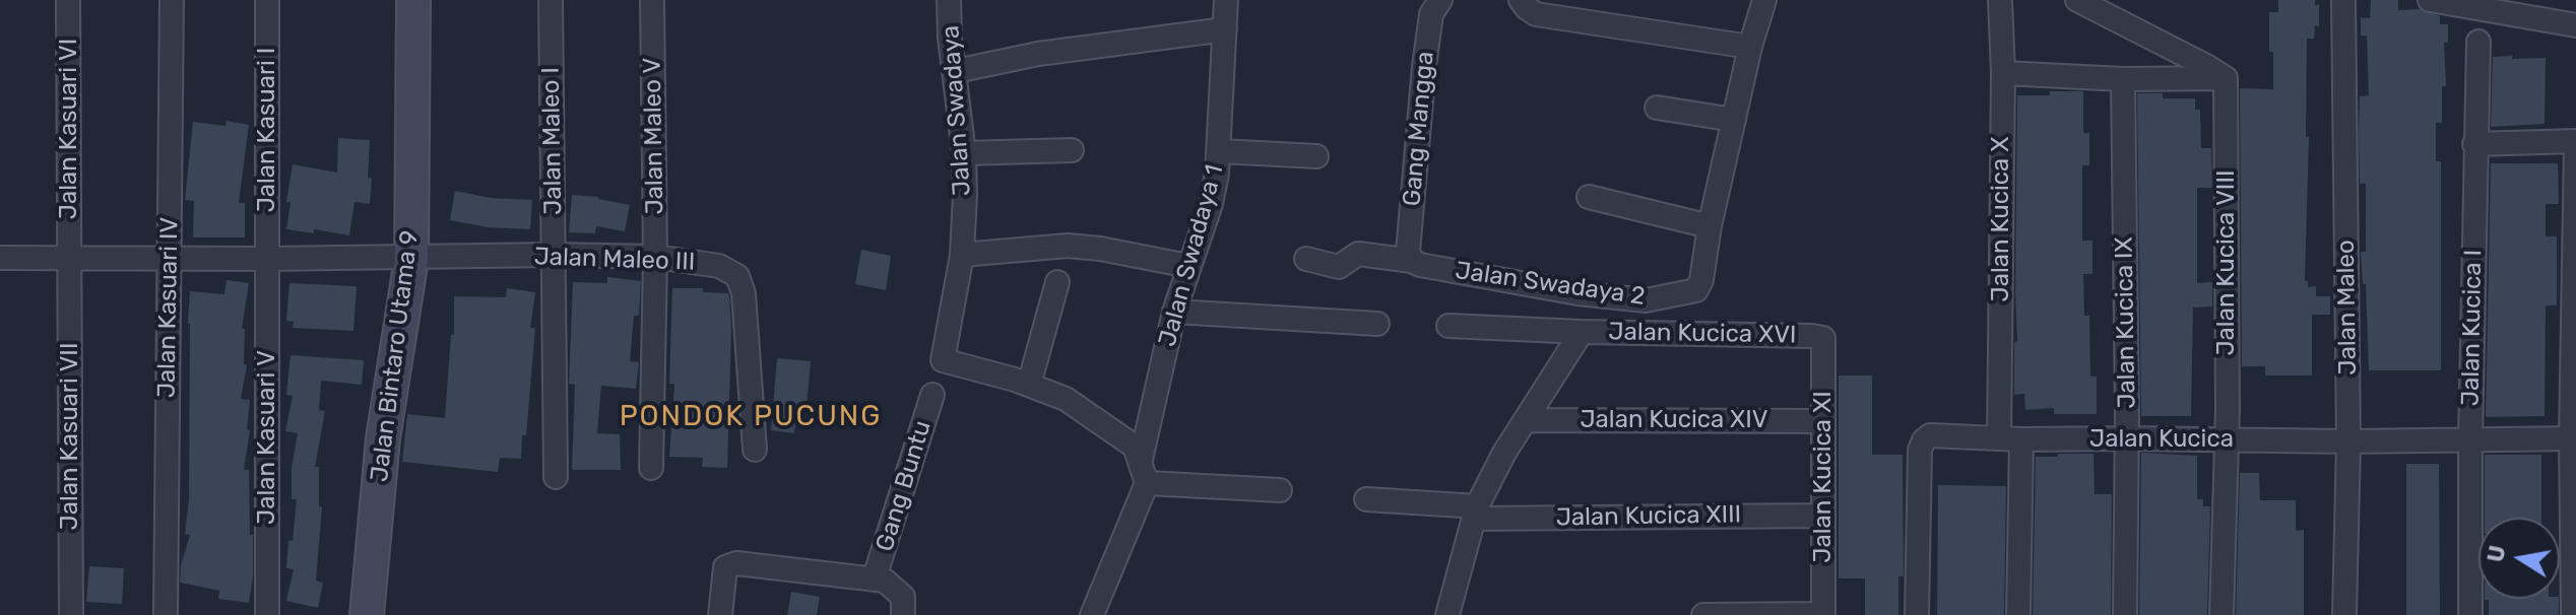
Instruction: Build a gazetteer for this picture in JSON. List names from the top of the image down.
{
  "streets": {
    "street": [
      "Jalan Swadaya",
      "Jalan Kasuari VI",
      "Gang Mangga",
      "Jalan Kasuari I",
      "Jalan Maleo V",
      "Jalan Maleo I",
      "Jalan Kucica X",
      "Jalan Swadaya 1",
      "Jalan Maleo III",
      "Jalan Kucica VIII",
      "Jalan Swadaya 2",
      "Jalan Kasuari IV",
      "Jalan Maleo",
      "Jalan Kucica IX",
      "Jalan Kucica I",
      "Jalan Kucica XVI",
      "Jalan Bintaro Utama 9",
      "Jalan Kucica XIV",
      "Jalan Kasuari VII",
      "Jalan Kasuari V",
      "Jalan Kucica",
      "Jalan Kucica XI",
      "Gang Buntu",
      "Jalan Kucica XIII"
    ]
  },
  "crossings": [
    ["Jalan Swadaya", "Jalan Swadaya 1"],
    ["Jalan Kasuari VI", "Jalan Kasuari VII"],
    ["Gang Mangga", "Jalan Swadaya 2"],
    ["Jalan Kasuari I", "Jalan Kasuari V"],
    ["Jalan Maleo V", "Jalan Maleo III"],
    ["Jalan Maleo I", "Jalan Maleo III"],
    ["Jalan Kucica X", "Jalan Kucica"],
    ["Jalan Maleo III", "Jalan Bintaro Utama 9"],
    ["Jalan Kucica VIII", "Jalan Kucica"],
    ["Jalan Maleo", "Jalan Kucica"],
    ["Jalan Kucica IX", "Jalan Kucica"],
    ["Jalan Kucica I", "Jalan Kucica"],
    ["Jalan Kucica XVI", "Jalan Kucica XIV"],
    ["Jalan Kucica XVI", "Jalan Kucica XI"],
    ["Jalan Kucica XVI", "Jalan Kucica XIII"],
    ["Jalan Kucica XIV", "Jalan Kucica XI"],
    ["Jalan Kucica XI", "Jalan Kucica XIII"]
  ],
  "districts": ["PONDOK PUCUNG"],
  "north": "left"
}
